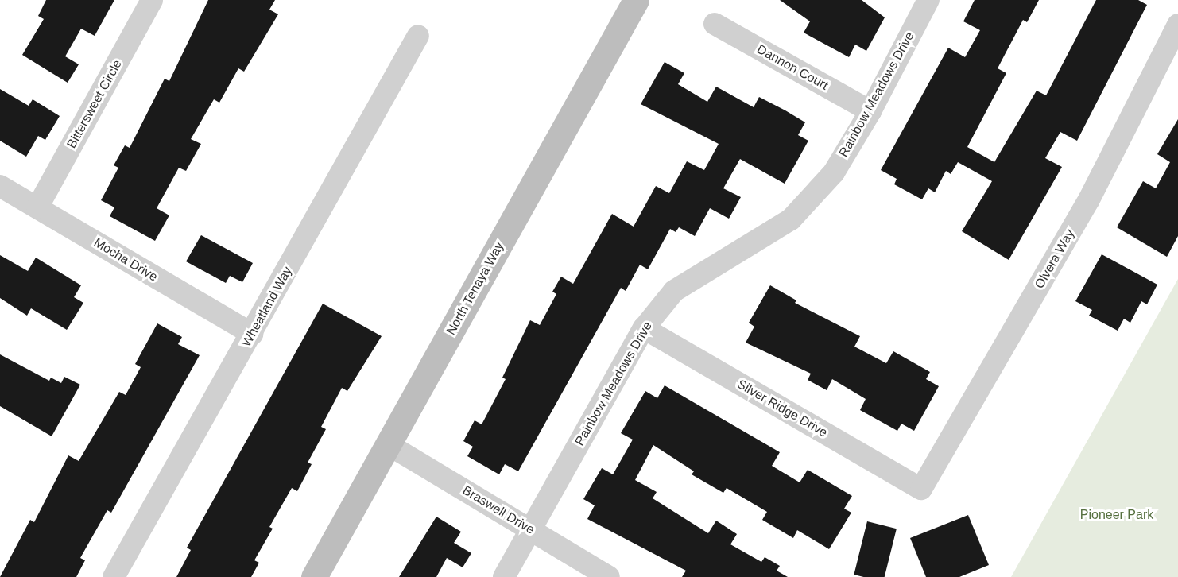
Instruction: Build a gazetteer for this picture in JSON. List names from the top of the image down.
{
  "streets": {
    "main road": ["North Tenaya Way"],
    "street": [
      "Dannon Court",
      "Rainbow Meadows Drive",
      "Bittersweet Circle",
      "Olvera Way",
      "Mocha Drive",
      "Wheatland Way",
      "Silver Ridge Drive",
      "Braswell Drive"
    ]
  },
  "crossings": [
    ["Dannon Court", "Rainbow Meadows Drive"],
    ["Rainbow Meadows Drive", "Silver Ridge Drive"],
    ["Rainbow Meadows Drive", "Braswell Drive"],
    ["Bittersweet Circle", "Mocha Drive"],
    ["Olvera Way", "Silver Ridge Drive"],
    ["Mocha Drive", "Wheatland Way"],
    ["North Tenaya Way", "Braswell Drive"]
  ],
  "parks": ["Pioneer Park"]
}
